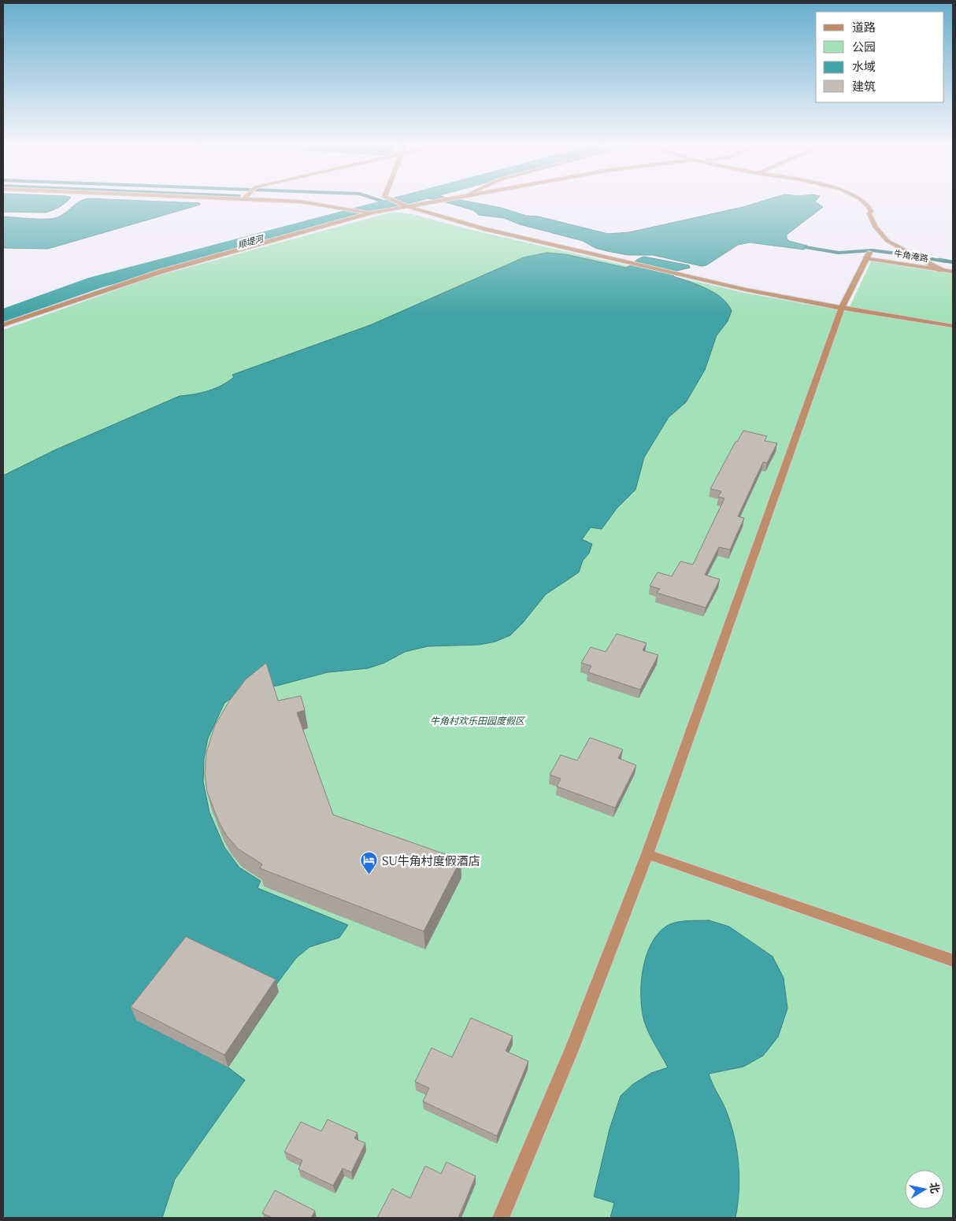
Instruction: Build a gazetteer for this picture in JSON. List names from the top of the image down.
{
  "streets": {
    "street": ["牛角淹路"]
  },
  "water": ["顺堤河"],
  "parks": ["牛角村欢乐田园度假区"],
  "places": {
    "hotel": ["SU牛角村度假酒店"]
  },
  "legend": [
    "道路",
    "公园",
    "水域",
    "建筑"
  ],
  "north": "right"
}
